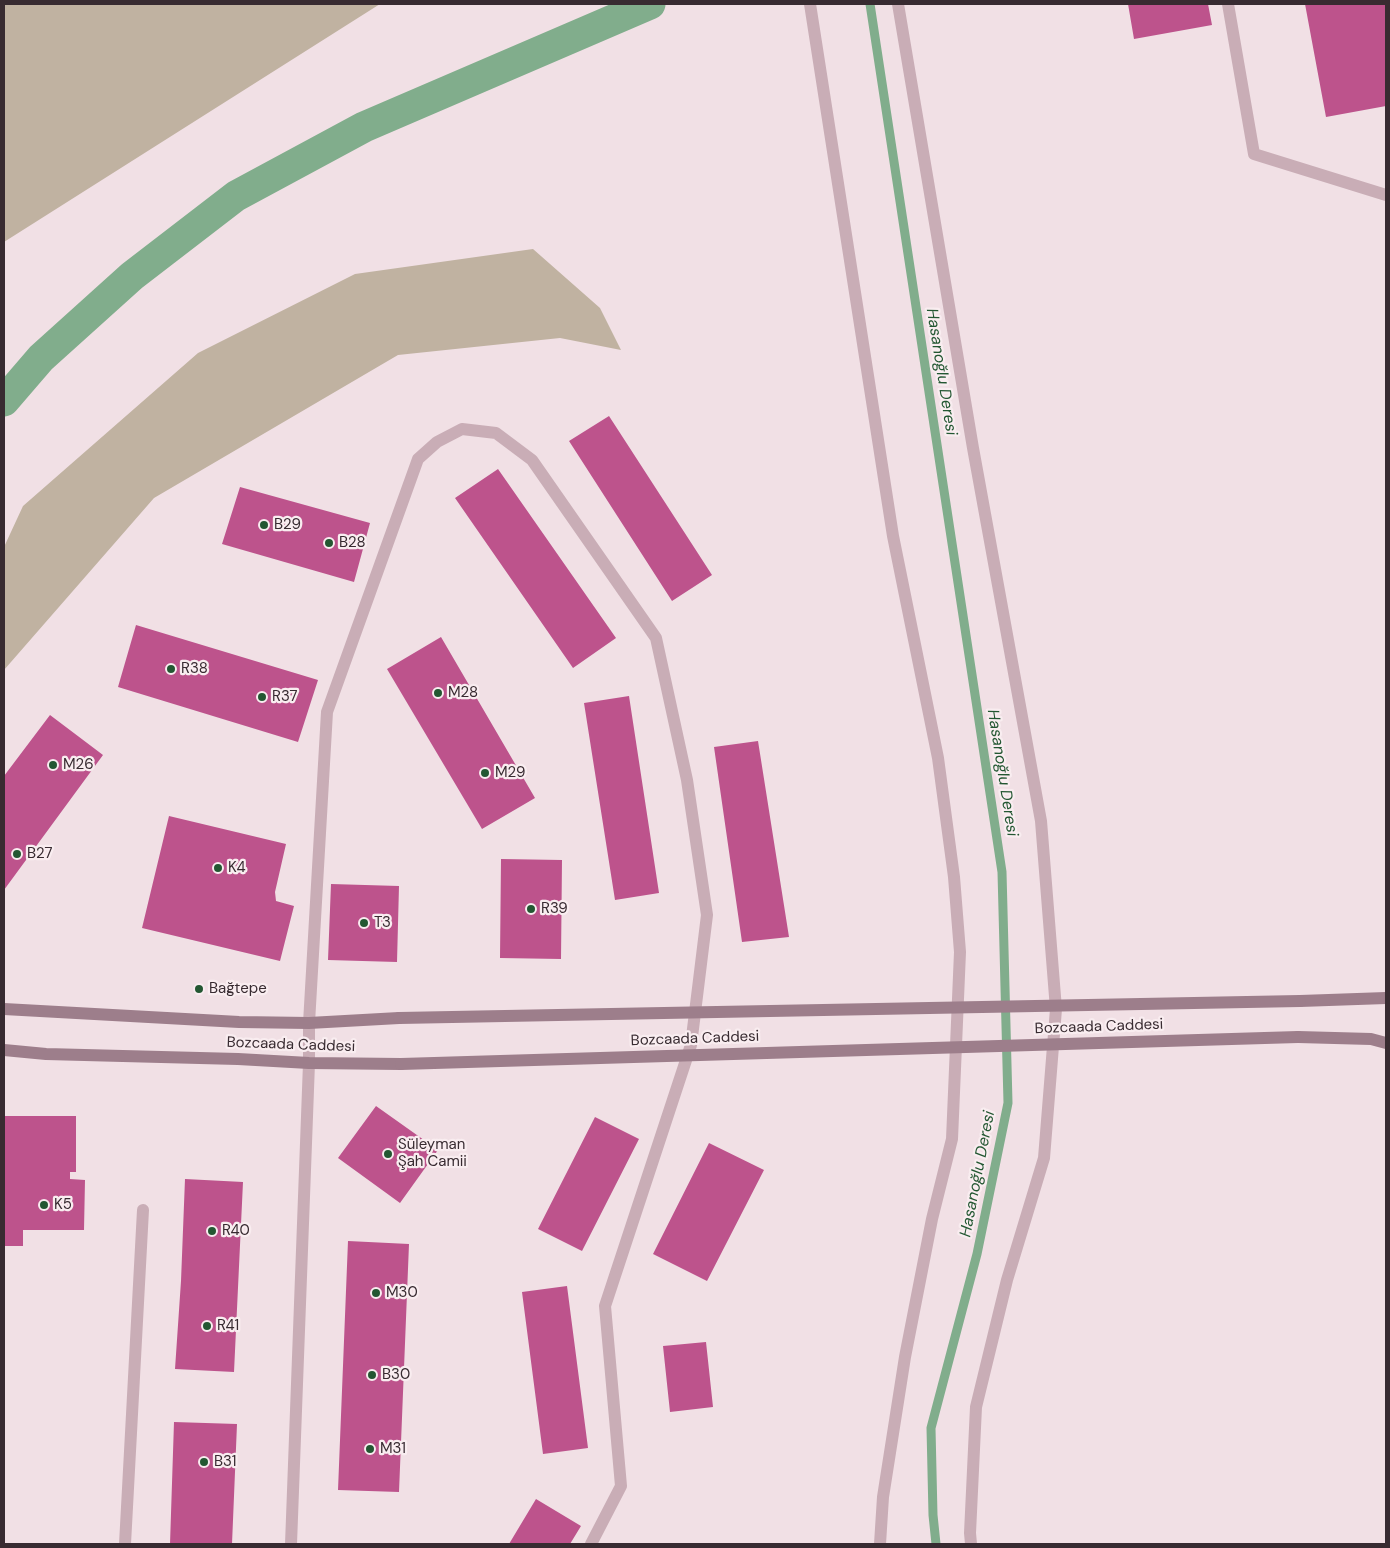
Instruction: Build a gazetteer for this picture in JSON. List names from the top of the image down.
{
  "streets": {
    "street": ["Bozcaada Caddesi"]
  },
  "water": ["Hasanoğlu Deresi"],
  "places": [
    "B29",
    "B28",
    "R38",
    "M28",
    "R37",
    "M26",
    "M29",
    "B27",
    "K4",
    "R39",
    "T3",
    "Bağtepe",
    "Süleyman Şah Camii",
    "K5",
    "R40",
    "M30",
    "R41",
    "B30",
    "M31",
    "B31"
  ]
}
